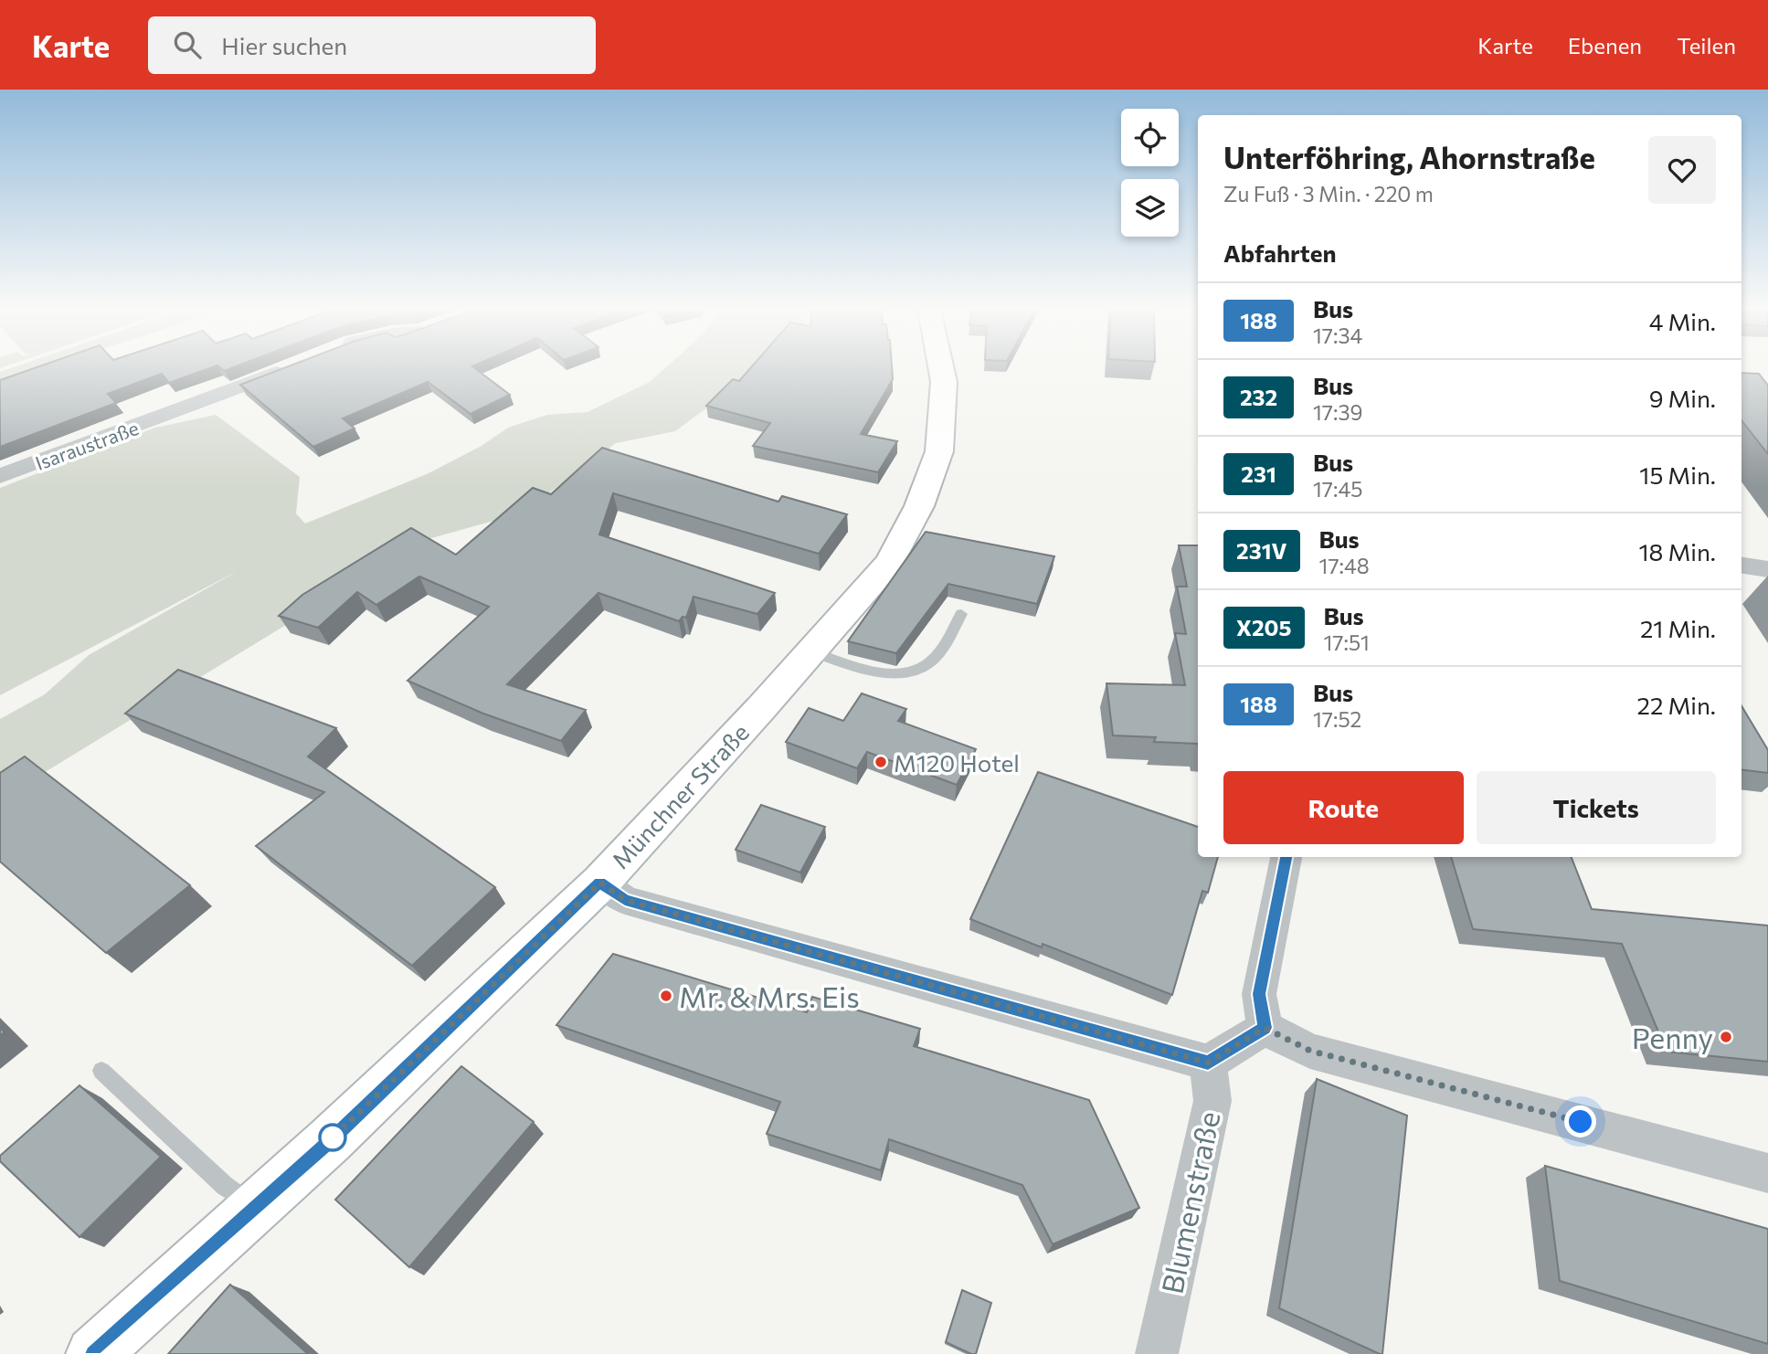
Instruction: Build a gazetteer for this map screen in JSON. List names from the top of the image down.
{
  "streets": {
    "main road": ["Münchner Straße"],
    "street": ["Isaraustraße", "Blumenstraße"]
  },
  "places": ["M120 Hotel", "Mr. & Mrs. Eis", "Penny"],
  "lines": ["bus line 188"],
  "page": {
    "header": "Karte",
    "search": "Hier suchen",
    "nav": ["Karte", "Ebenen", "Teilen"],
    "heading": [
      ["Unterföhring, Ahornstraße", "Zu Fuß · 3 Min. · 220 m"],
      "Abfahrten"
    ],
    "list": [
      {
        "mark": "188",
        "name": "Bus",
        "note": "17:34",
        "value": "4 Min."
      },
      {
        "mark": "232",
        "name": "Bus",
        "note": "17:39",
        "value": "9 Min."
      },
      {
        "mark": "231",
        "name": "Bus",
        "note": "17:45",
        "value": "15 Min."
      },
      {
        "mark": "231V",
        "name": "Bus",
        "note": "17:48",
        "value": "18 Min."
      },
      {
        "mark": "X205",
        "name": "Bus",
        "note": "17:51",
        "value": "21 Min."
      },
      {
        "mark": "188",
        "name": "Bus",
        "note": "17:52",
        "value": "22 Min."
      }
    ],
    "buttons": ["Route", "Tickets"]
  }
}
